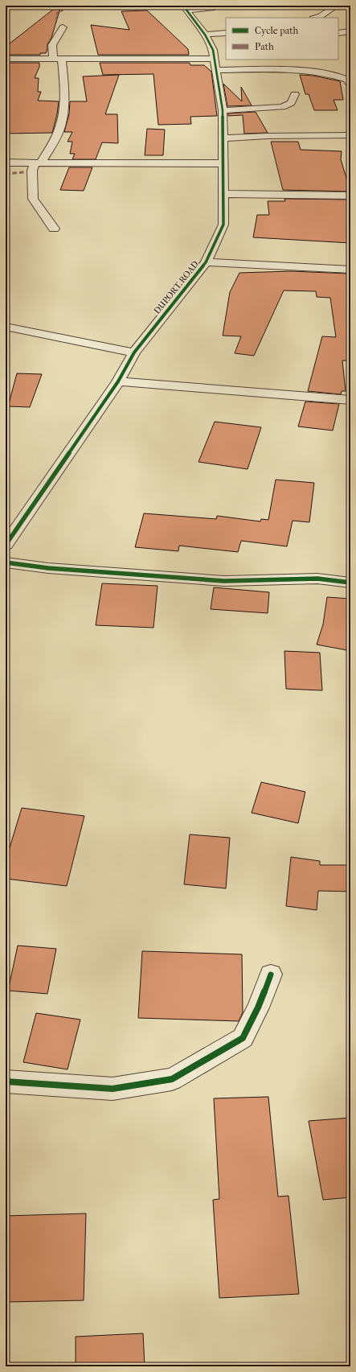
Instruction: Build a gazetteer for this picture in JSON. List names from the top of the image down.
{
  "streets": {
    "street": ["DUPORT ROAD"]
  },
  "legend": ["Cycle path", "Path"]
}
